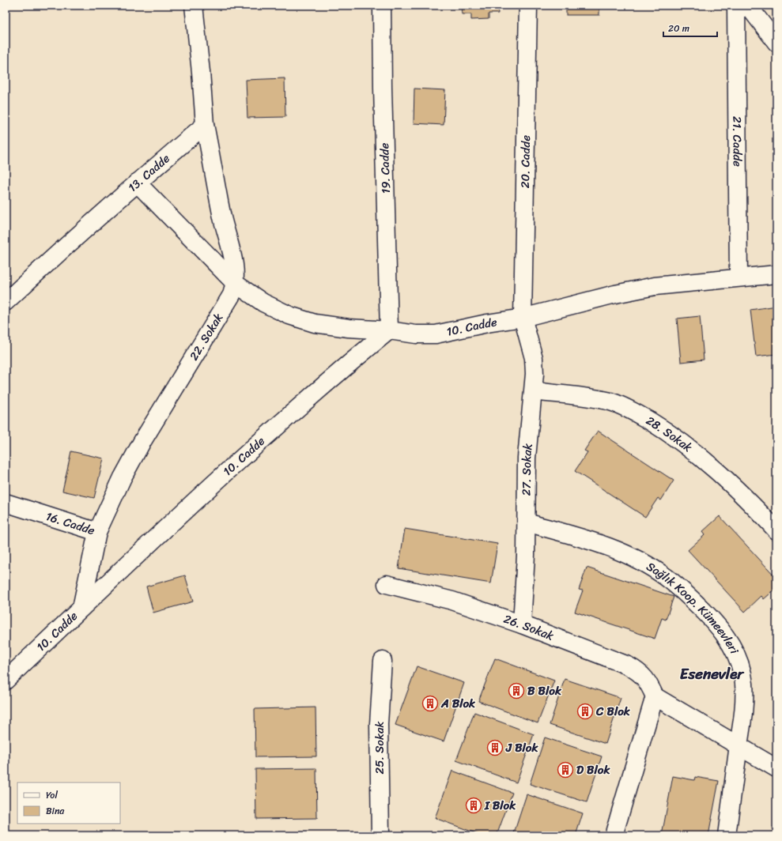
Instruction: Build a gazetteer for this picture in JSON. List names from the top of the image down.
{
  "streets": {
    "street": [
      "21. Cadde",
      "20. Cadde",
      "19. Cadde",
      "13. Cadde",
      "10. Cadde",
      "22. Sokak",
      "28. Sokak",
      "27. Sokak",
      "16. Cadde",
      "Sağlık Koop. Kümeevleri",
      "26. Sokak",
      "25. Sokak"
    ]
  },
  "crossings": [
    ["21. Cadde", "10. Cadde"],
    ["20. Cadde", "10. Cadde"],
    ["20. Cadde", "27. Sokak"],
    ["19. Cadde", "10. Cadde"],
    ["13. Cadde", "22. Sokak"],
    ["10. Cadde", "27. Sokak"],
    ["10. Cadde", "16. Cadde"],
    ["22. Sokak", "16. Cadde"],
    ["28. Sokak", "27. Sokak"],
    ["27. Sokak", "Sağlık Koop. Kümeevleri"],
    ["27. Sokak", "26. Sokak"]
  ],
  "districts": ["Esenevler"],
  "places": {
    "building": [
      "B Blok",
      "A Blok",
      "C Blok",
      "J Blok",
      "D Blok",
      "I Blok"
    ]
  },
  "legend": ["Yol", "Bina"],
  "scale_bar": "20 m"
}
